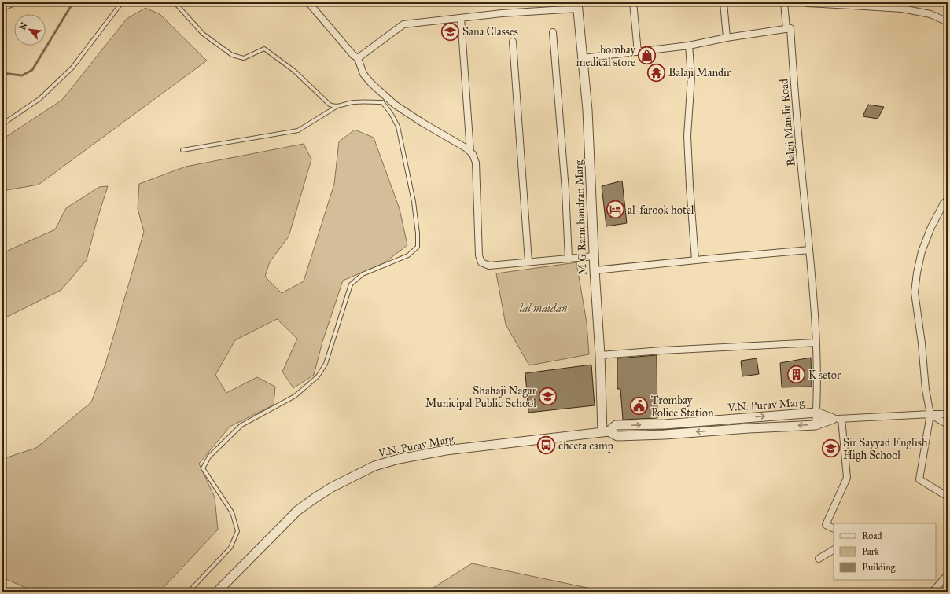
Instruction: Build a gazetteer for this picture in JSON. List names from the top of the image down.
{
  "streets": {
    "street": ["Balaji Mandir Road", "M G Ramchandran Marg", "V.N. Purav Marg"]
  },
  "crossings": [
    ["Balaji Mandir Road", "V.N. Purav Marg"],
    ["M G Ramchandran Marg", "V.N. Purav Marg"]
  ],
  "parks": ["lal maidan"],
  "places": {
    "school or university": ["Sana Classes", "Shahaji Nagar Municipal Public School", "Sir Sayyad English High School"],
    "shop": ["bombay medical store"],
    "temple": ["Balaji Mandir"],
    "hotel": ["al-farook hotel"],
    "building": ["K setor"],
    "public building": ["Trombay Police Station"],
    "bus stop": ["cheeta camp"]
  },
  "legend": ["Road", "Park", "Building"],
  "north": "top left"
}
